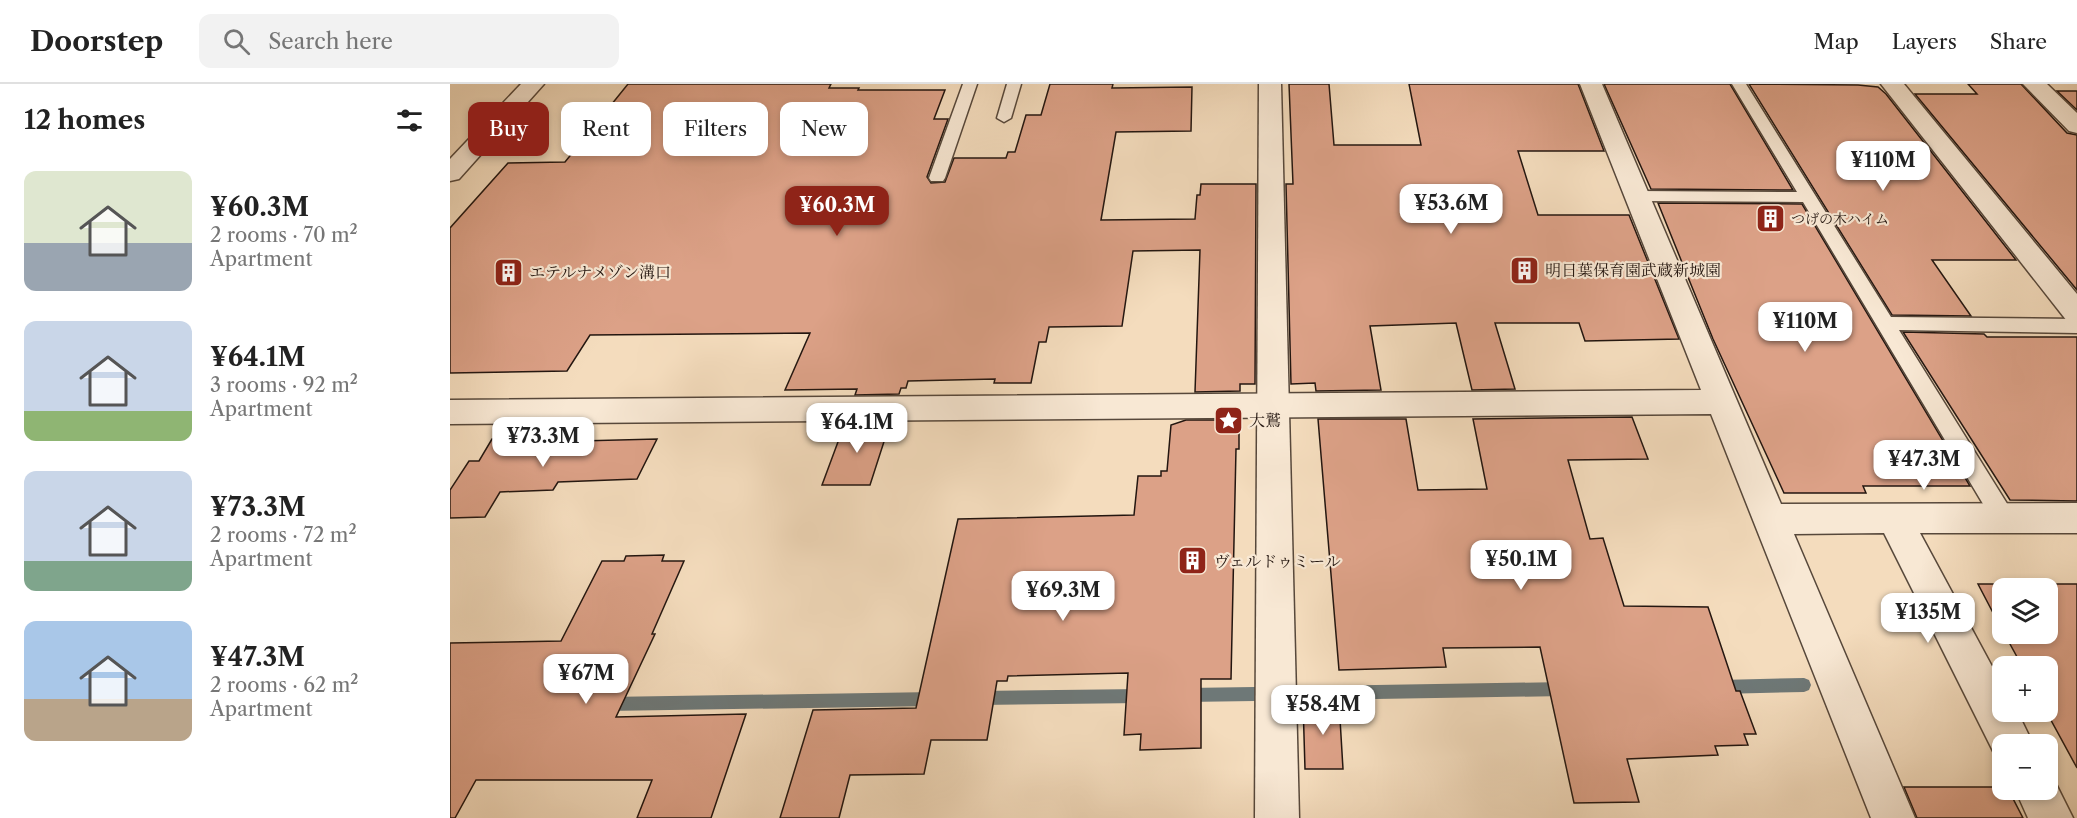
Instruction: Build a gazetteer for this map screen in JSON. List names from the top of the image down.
{
  "places": {
    "building": [
      "つげの木ハイム",
      "明日葉保育園武蔵新城園",
      "エテルナメゾン溝口",
      "ヴェルドゥミール"
    ],
    "place": ["大鷲"]
  },
  "page": {
    "header": "Doorstep",
    "search": "Search here",
    "nav": ["Map", "Layers", "Share"],
    "heading": "12 homes",
    "chip": [
      "Buy",
      "Rent",
      "Filters",
      "New"
    ],
    "price": [
      "¥110M",
      "¥53.6M",
      "¥60.3M",
      "¥110M",
      "¥64.1M",
      "¥73.3M",
      "¥47.3M",
      "¥50.1M",
      "¥69.3M",
      "¥135M",
      "¥67M",
      "¥58.4M"
    ],
    "list": [
      {
        "name": "¥60.3M",
        "note": "2 rooms · 70 m² · Apartment"
      },
      {
        "name": "¥64.1M",
        "note": "3 rooms · 92 m² · Apartment"
      },
      {
        "name": "¥73.3M",
        "note": "2 rooms · 72 m² · Apartment"
      },
      {
        "name": "¥47.3M",
        "note": "2 rooms · 62 m² · Apartment"
      }
    ],
    "map_buttons": ["+", "−"]
  }
}
